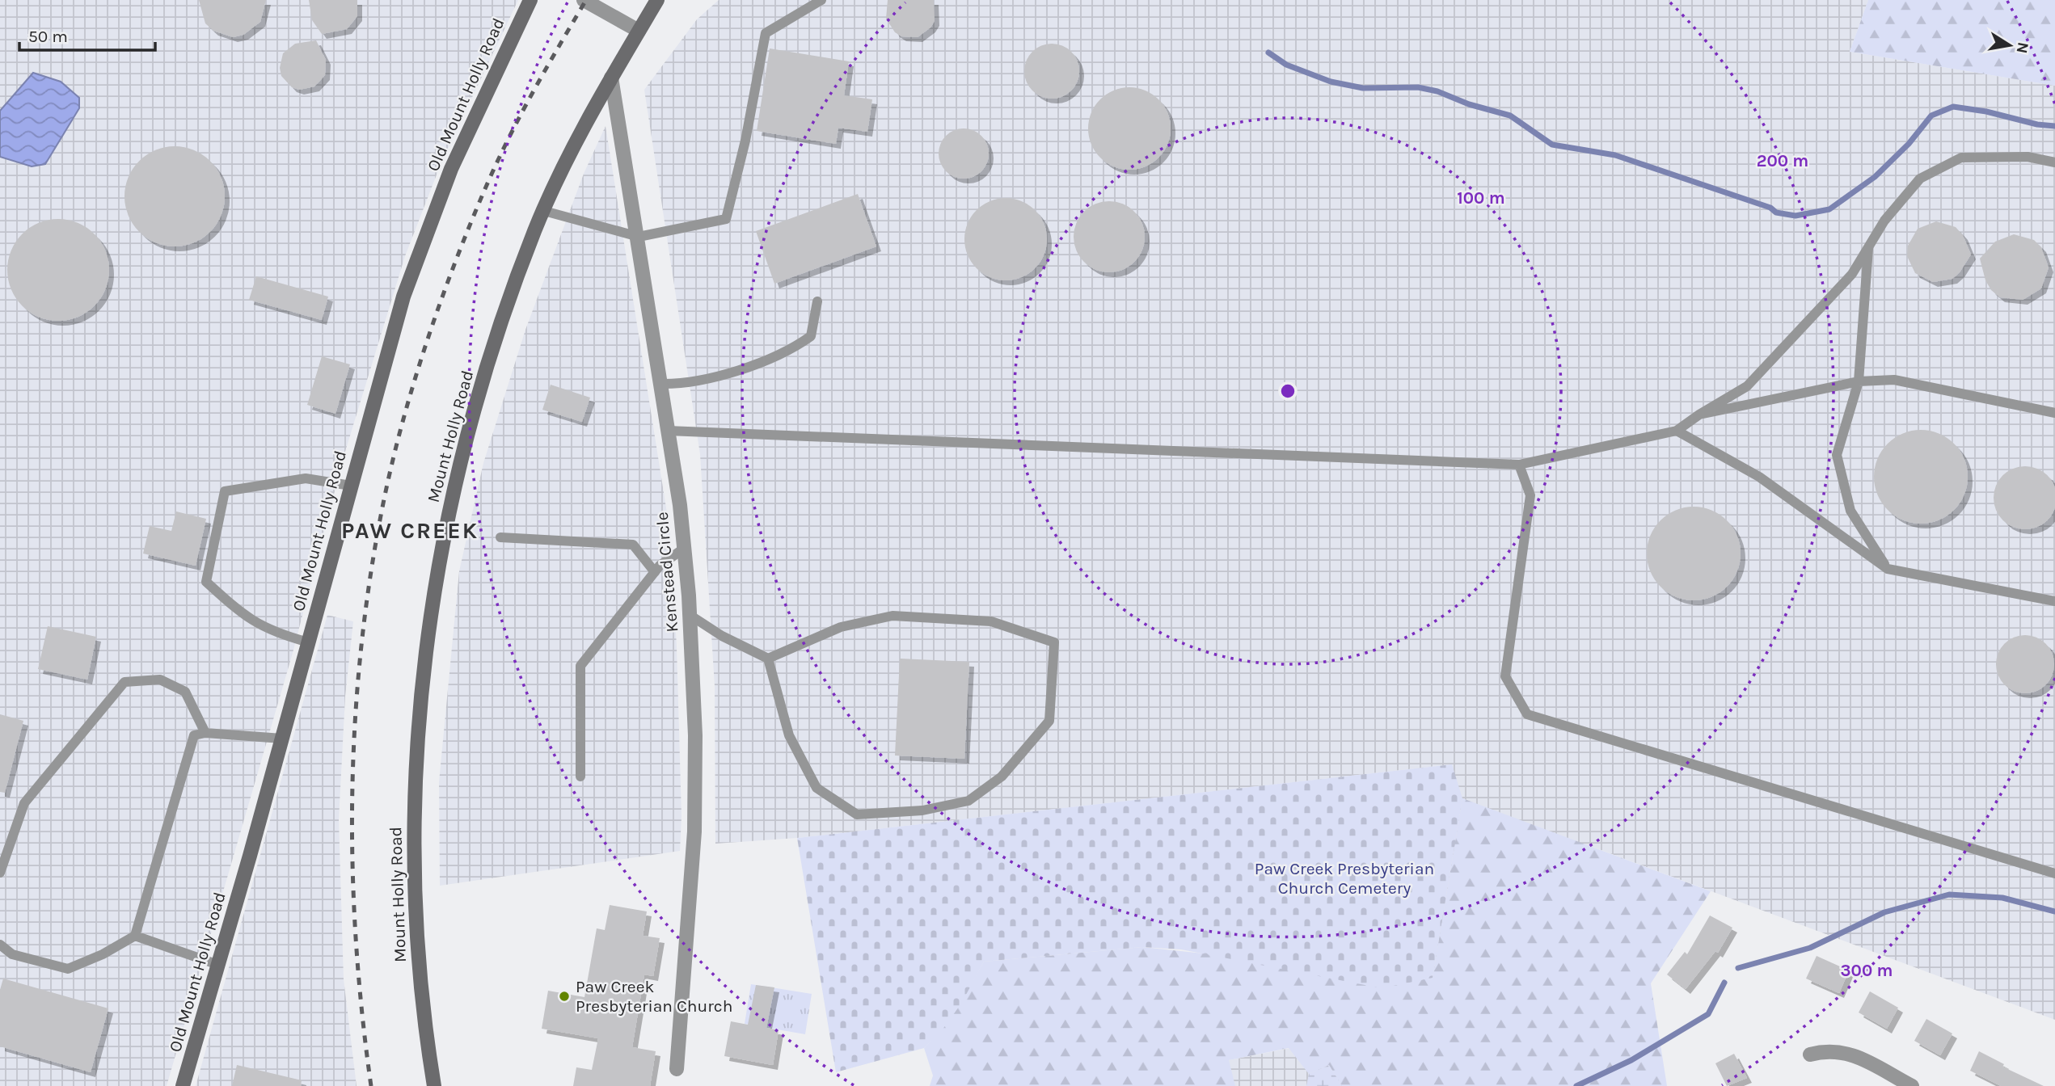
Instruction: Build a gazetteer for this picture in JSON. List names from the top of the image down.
{
  "streets": {
    "street": ["Old Mount Holly Road", "Mount Holly Road", "Kenstead Circle"]
  },
  "crossings": [
    ["Mount Holly Road", "Kenstead Circle"]
  ],
  "districts": ["PAW CREEK"],
  "parks": ["Paw Creek Presbyterian Church Cemetery"],
  "places": ["Paw Creek Presbyterian Church"],
  "scale_bar": "50 m",
  "north": "right",
  "rings": ["200 m", "100 m", "300 m"]
}
